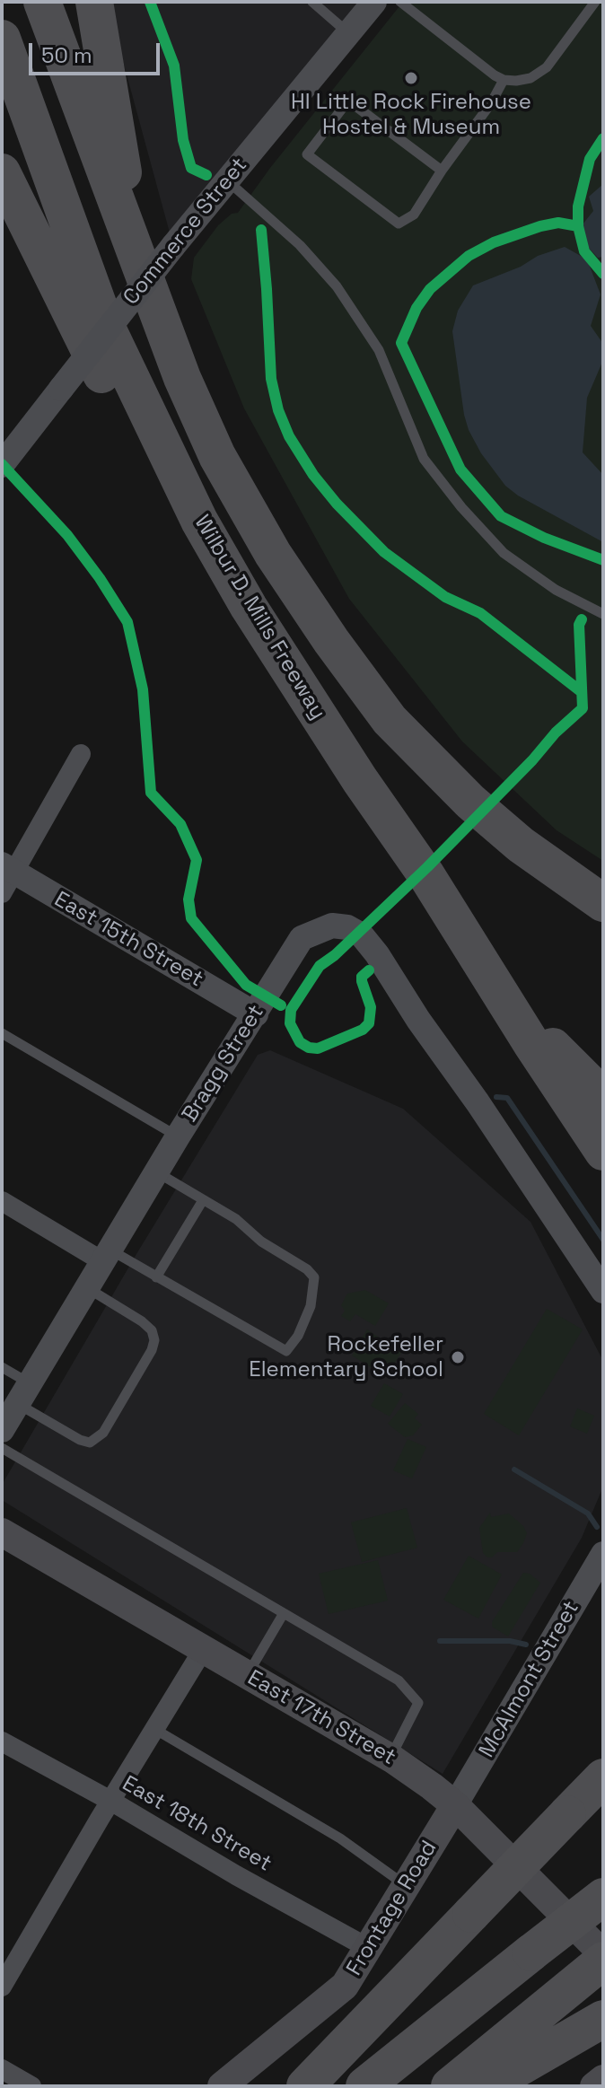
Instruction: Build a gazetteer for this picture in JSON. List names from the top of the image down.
{
  "streets": {
    "highway": ["Wilbur D. Mills Freeway"],
    "main road": ["East 17th Street", "Frontage Road"],
    "street": [
      "Commerce Street",
      "East 15th Street",
      "Bragg Street",
      "McAlmont Street",
      "East 18th Street"
    ]
  },
  "crossings": [
    ["East 15th Street", "Bragg Street"],
    ["McAlmont Street", "East 17th Street"],
    ["McAlmont Street", "Frontage Road"],
    ["East 17th Street", "Frontage Road"],
    ["East 18th Street", "Frontage Road"]
  ],
  "places": ["HI Little Rock Firehouse Hostel & Museum", "Rockefeller Elementary School"],
  "scale_bar": "50 m"
}
